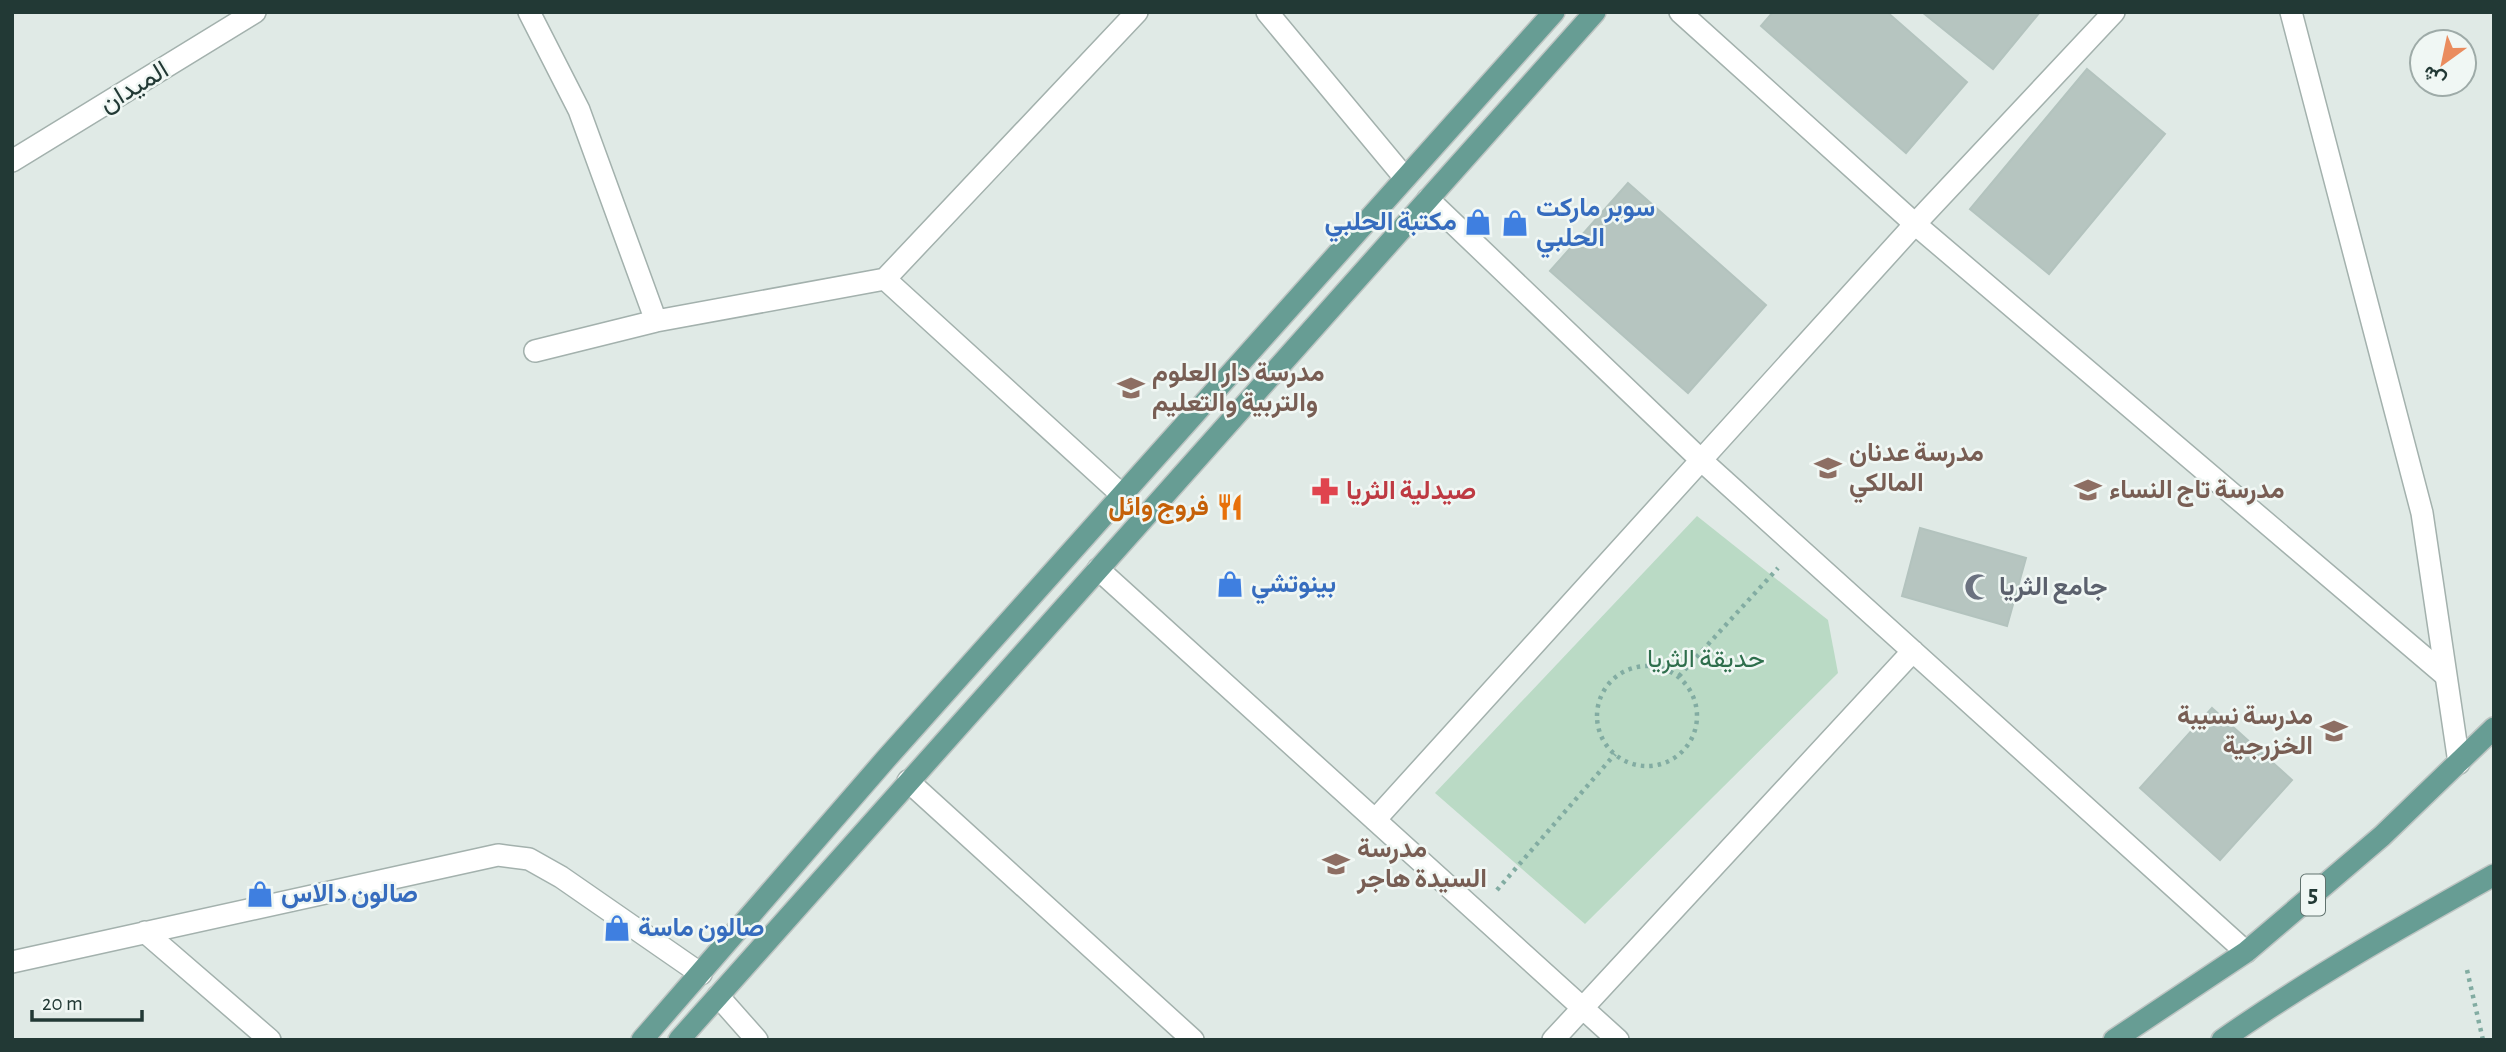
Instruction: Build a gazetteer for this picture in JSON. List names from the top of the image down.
{
  "streets": {
    "main road": ["5"],
    "street": ["الميدان"]
  },
  "parks": ["حديقة الثريا"],
  "places": {
    "shop": [
      "مكتبة الحلبي",
      "سوبر ماركت الحلبي",
      "بينوتشي",
      "صالون دالاس",
      "صالون ماسة"
    ],
    "school or university": [
      "مدرسة دار العلوم والتربية والتعليم",
      "مدرسة عدنان المالكي",
      "مدرسة تاج النساء",
      "مدرسة نسيبة الخزرجية",
      "مدرسة السيدة هاجر"
    ],
    "pharmacy": ["صيدلية الثريا"],
    "restaurant": ["فروج وائل"],
    "mosque": ["جامع الثريا"]
  },
  "scale_bar": "20 m",
  "north": "bottom left"
}
